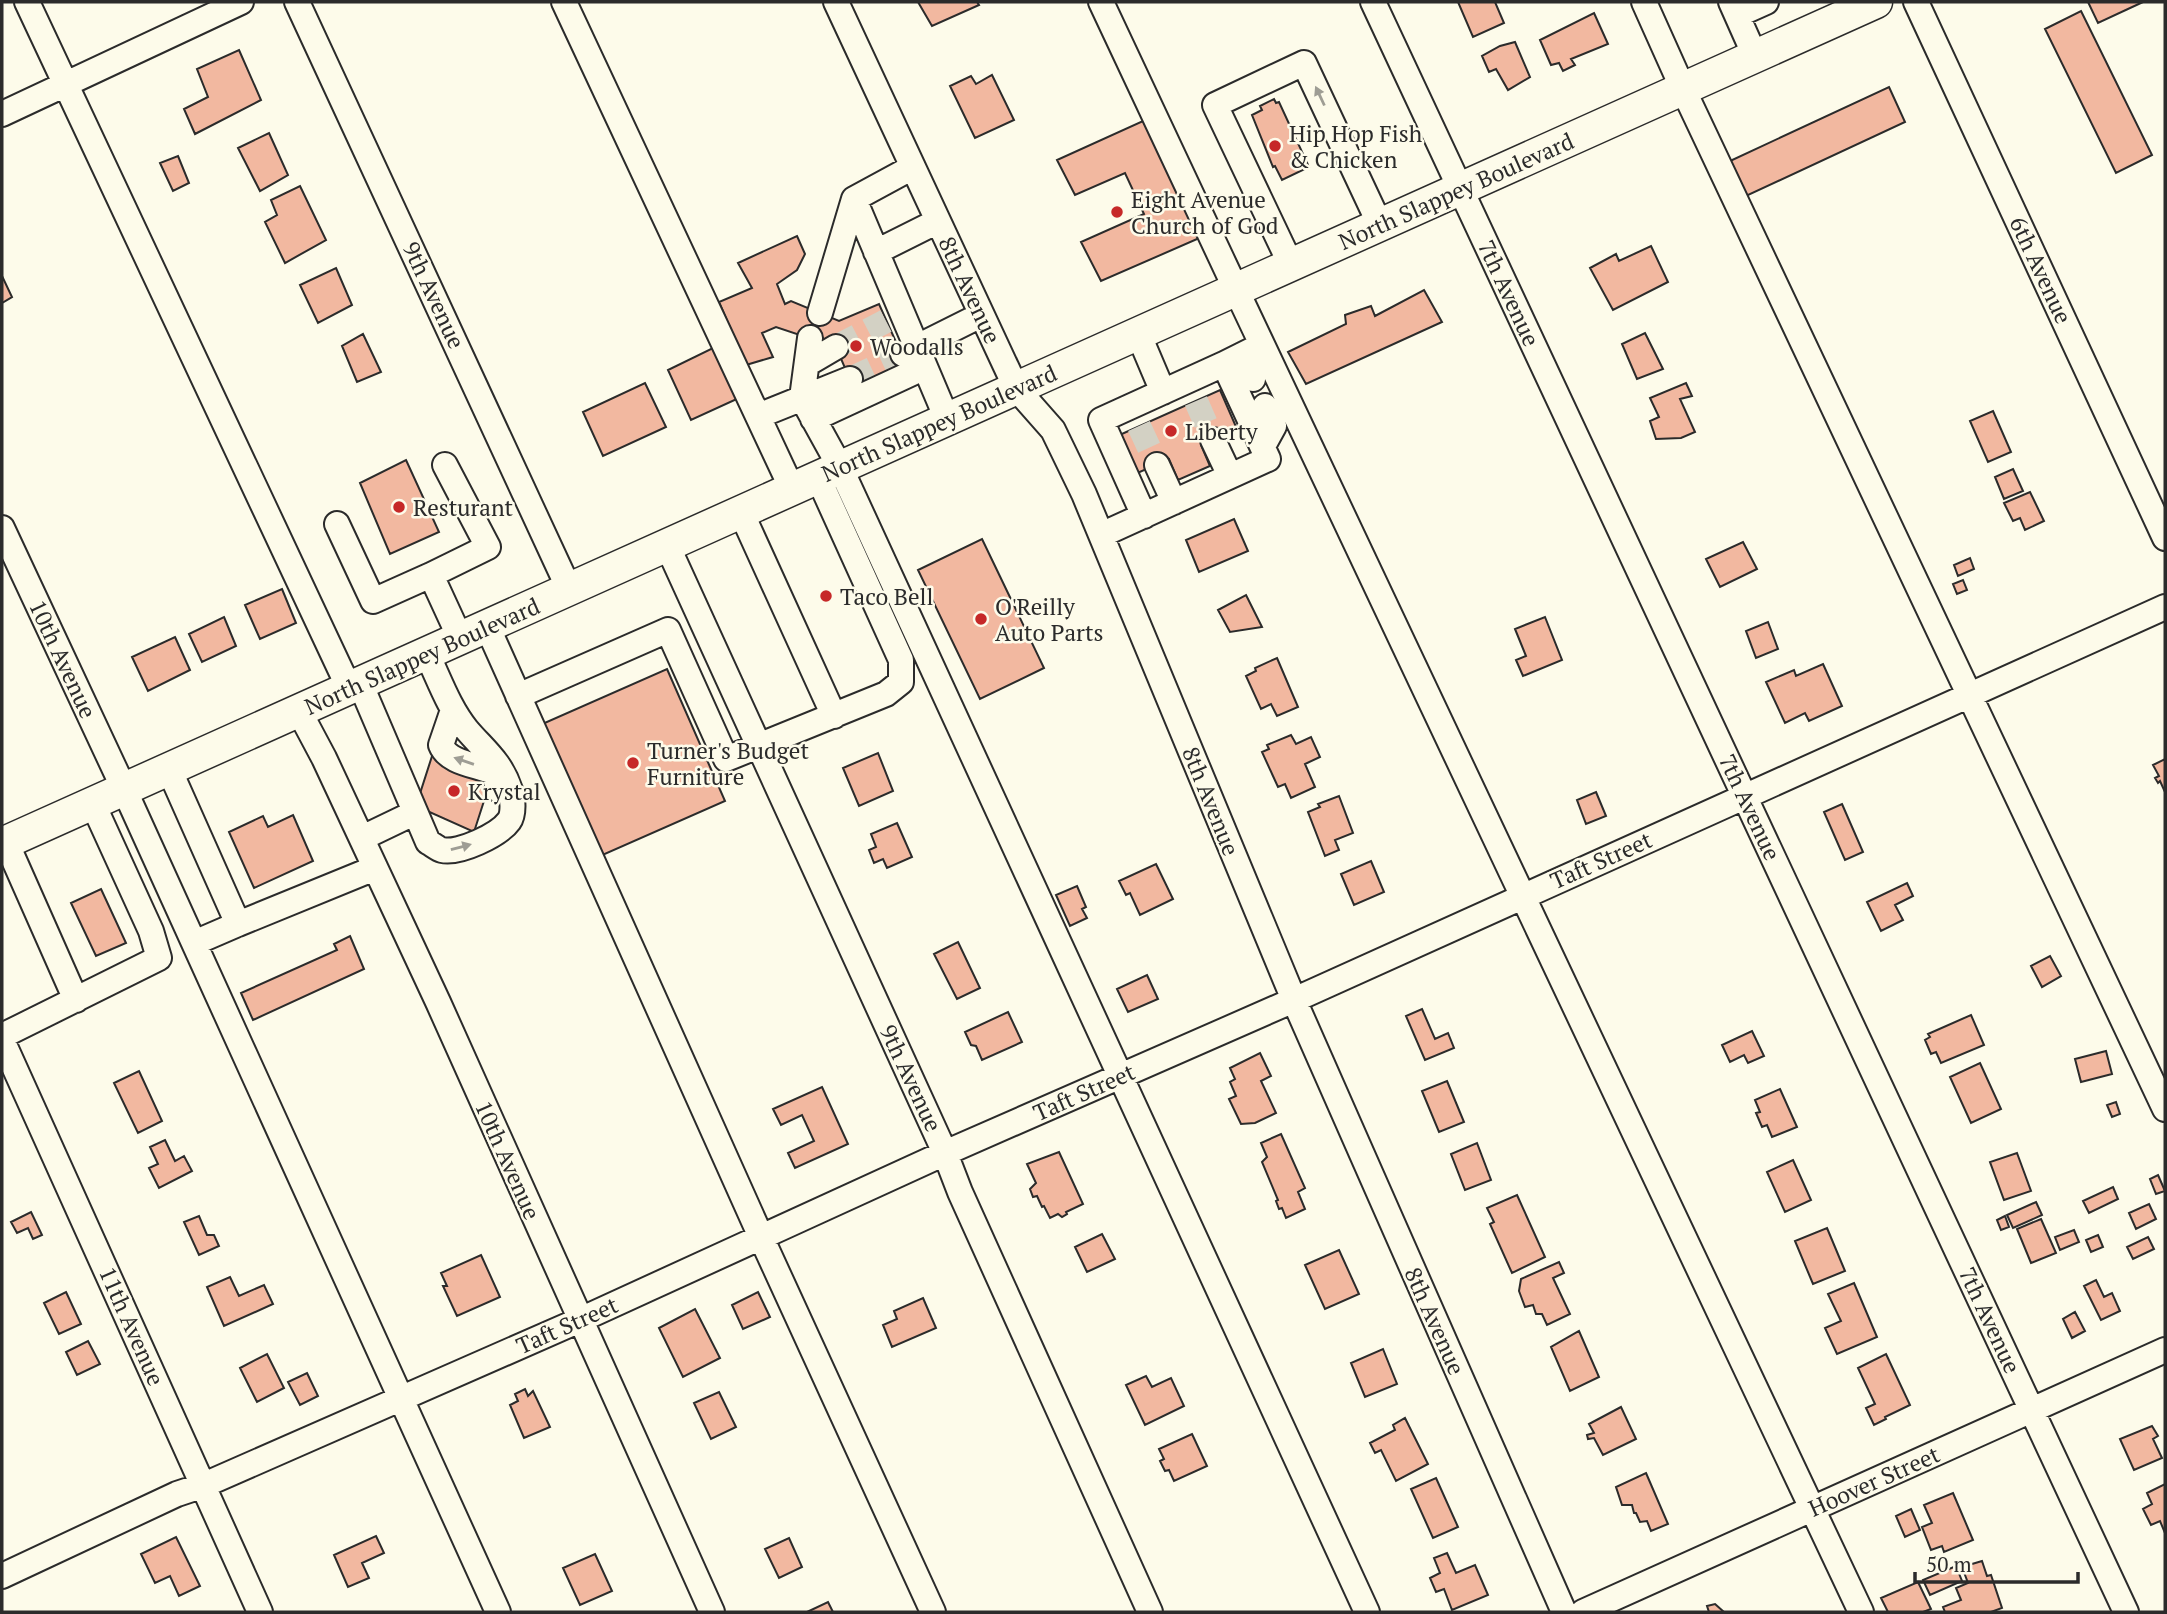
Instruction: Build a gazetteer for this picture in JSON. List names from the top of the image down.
{
  "streets": {
    "main road": ["North Slappey Boulevard"],
    "street": [
      "6th Avenue",
      "8th Avenue",
      "7th Avenue",
      "9th Avenue",
      "10th Avenue",
      "Taft Street",
      "11th Avenue",
      "Hoover Street"
    ]
  },
  "crossings": [
    ["North Slappey Boulevard", "8th Avenue"],
    ["North Slappey Boulevard", "7th Avenue"],
    ["North Slappey Boulevard", "9th Avenue"],
    ["North Slappey Boulevard", "10th Avenue"],
    ["8th Avenue", "Taft Street"],
    ["7th Avenue", "Taft Street"],
    ["7th Avenue", "Hoover Street"],
    ["9th Avenue", "Taft Street"],
    ["10th Avenue", "Taft Street"],
    ["Taft Street", "11th Avenue"]
  ],
  "places": [
    "Hip Hop Fish & Chicken",
    "Eight Avenue Church of God",
    "Woodalls",
    "Liberty",
    "Resturant",
    "Taco Bell",
    "O'Reilly Auto Parts",
    "Turner's Budget Furniture",
    "Krystal"
  ],
  "scale_bar": "50 m"
}
